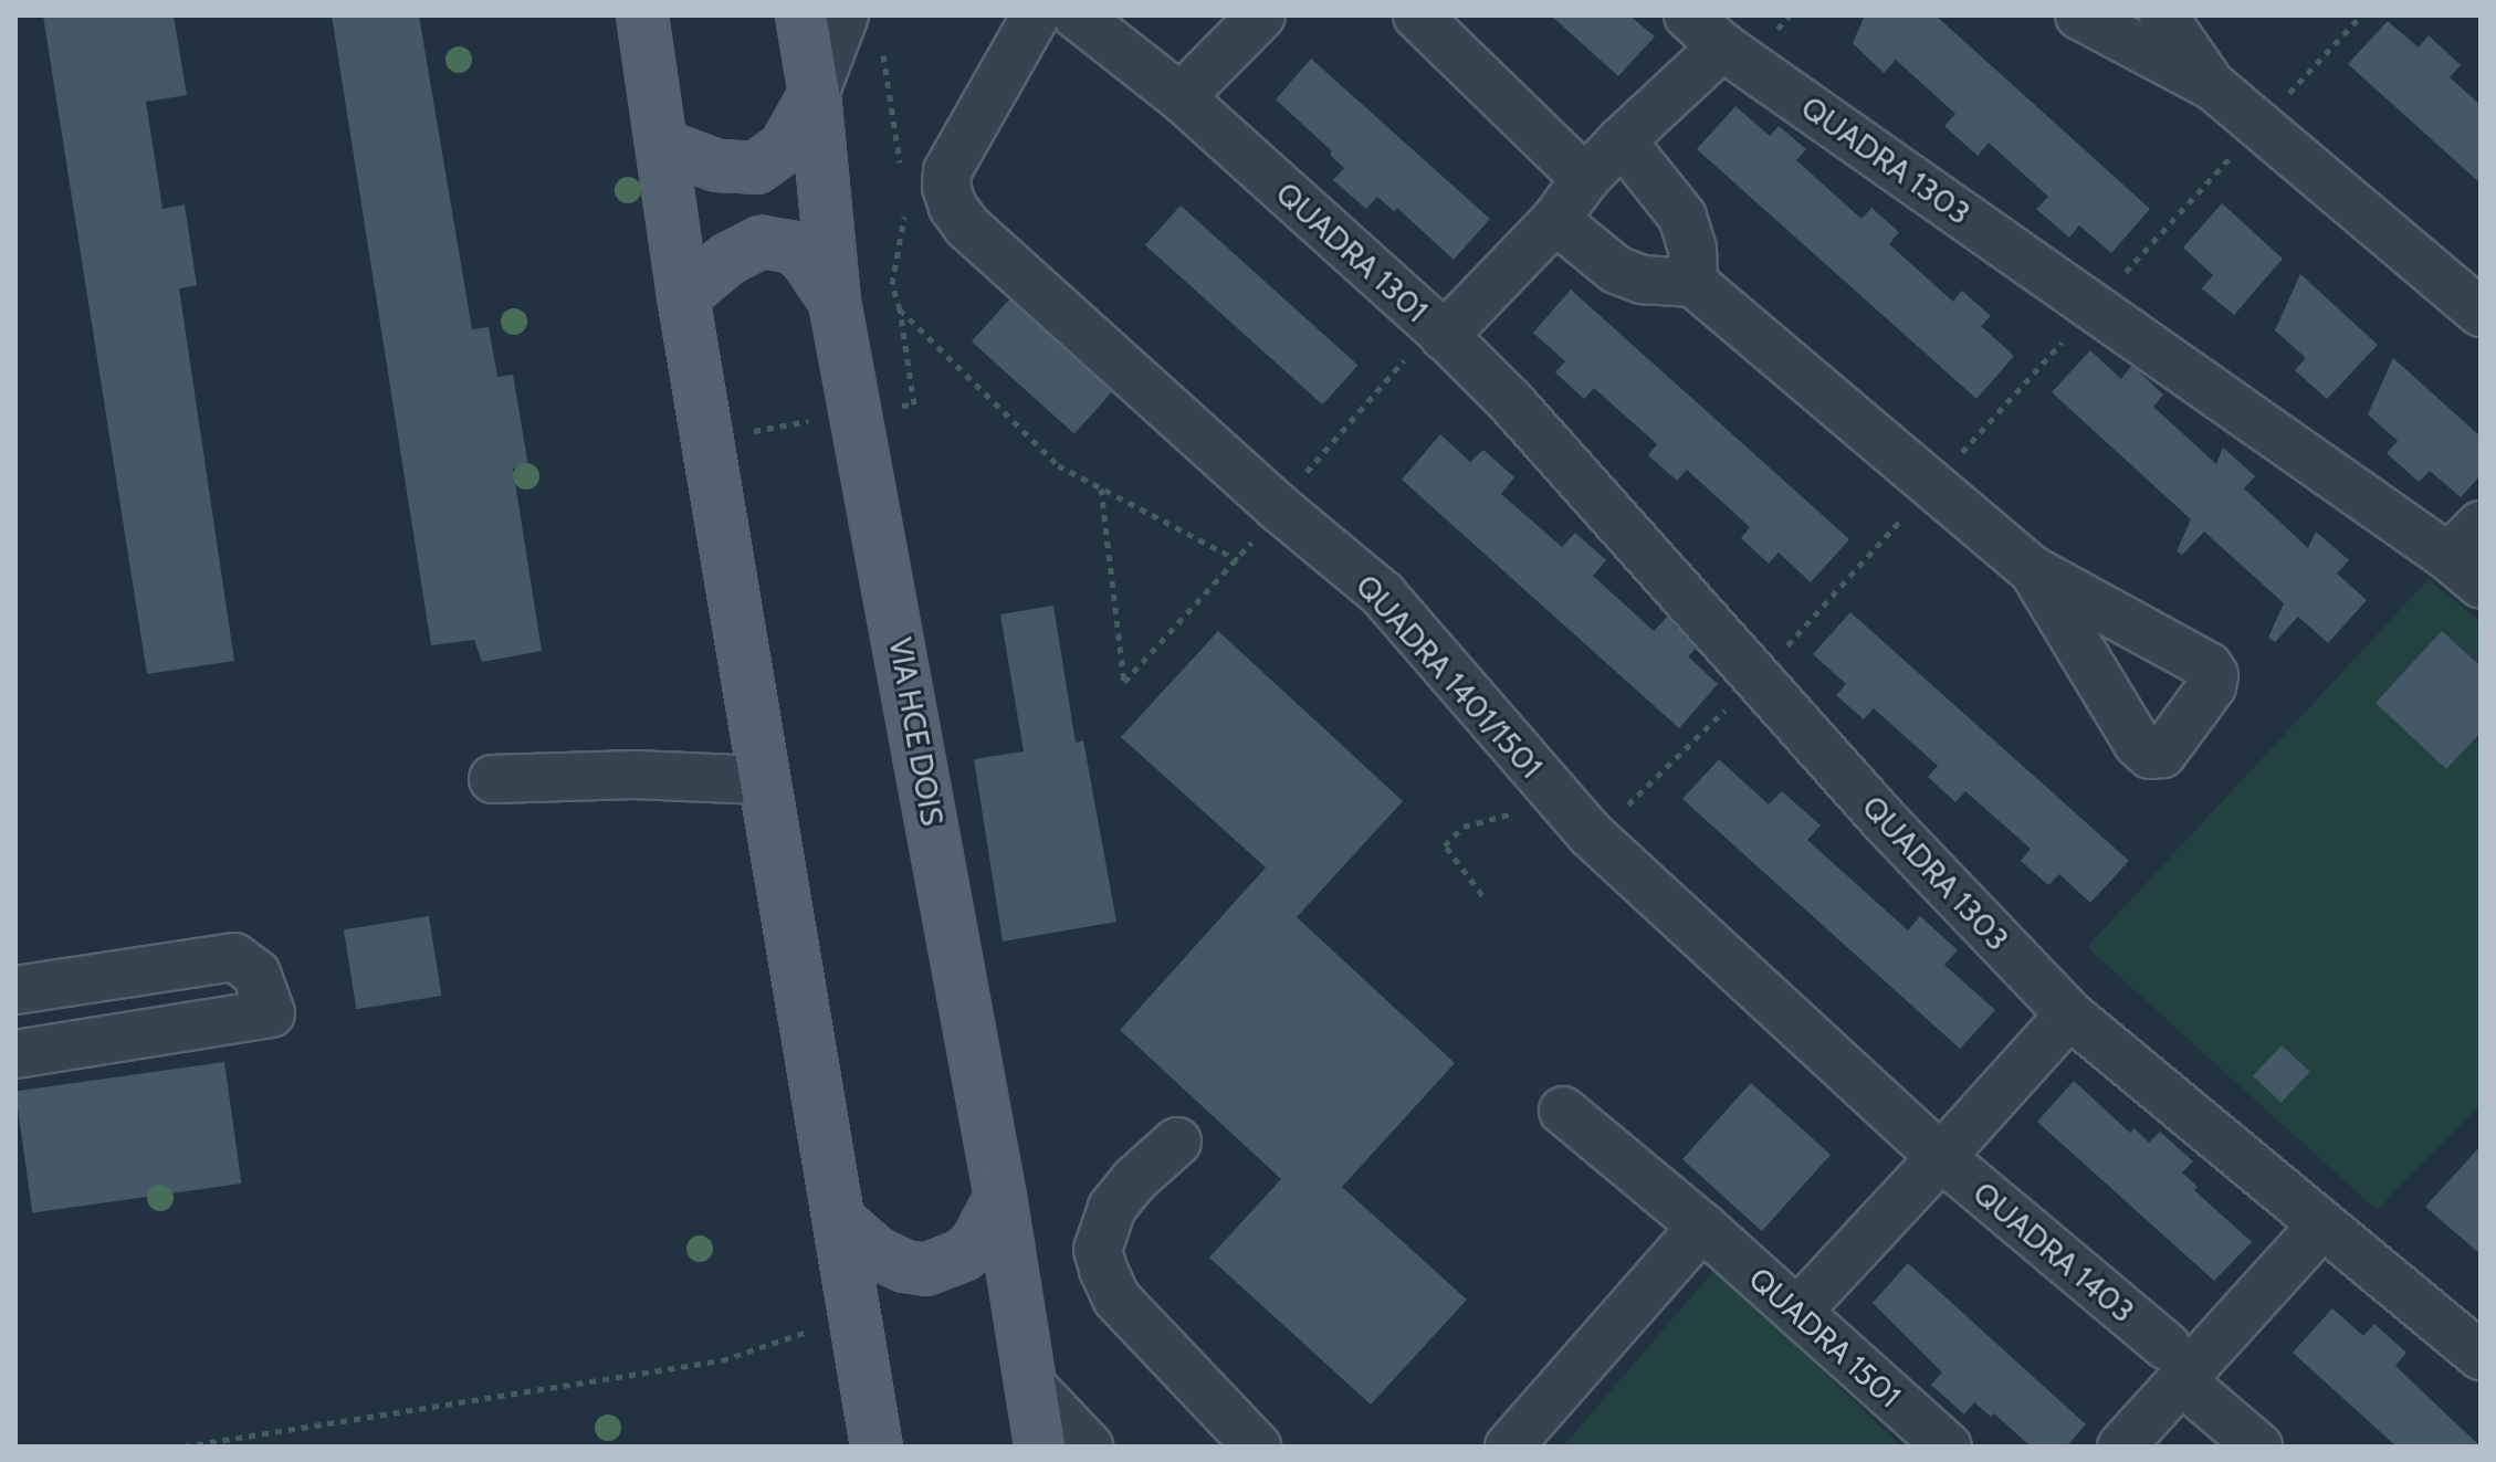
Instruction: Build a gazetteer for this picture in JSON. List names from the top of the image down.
{
  "streets": {
    "main road": ["VIA HCE DOIS"],
    "street": [
      "QUADRA 1303",
      "QUADRA 1301",
      "QUADRA 1401/1501",
      "QUADRA 1403",
      "QUADRA 1501"
    ]
  },
  "crossings": [
    ["QUADRA 1303", "QUADRA 1301"],
    ["QUADRA 1401/1501", "QUADRA 1403"]
  ]
}
